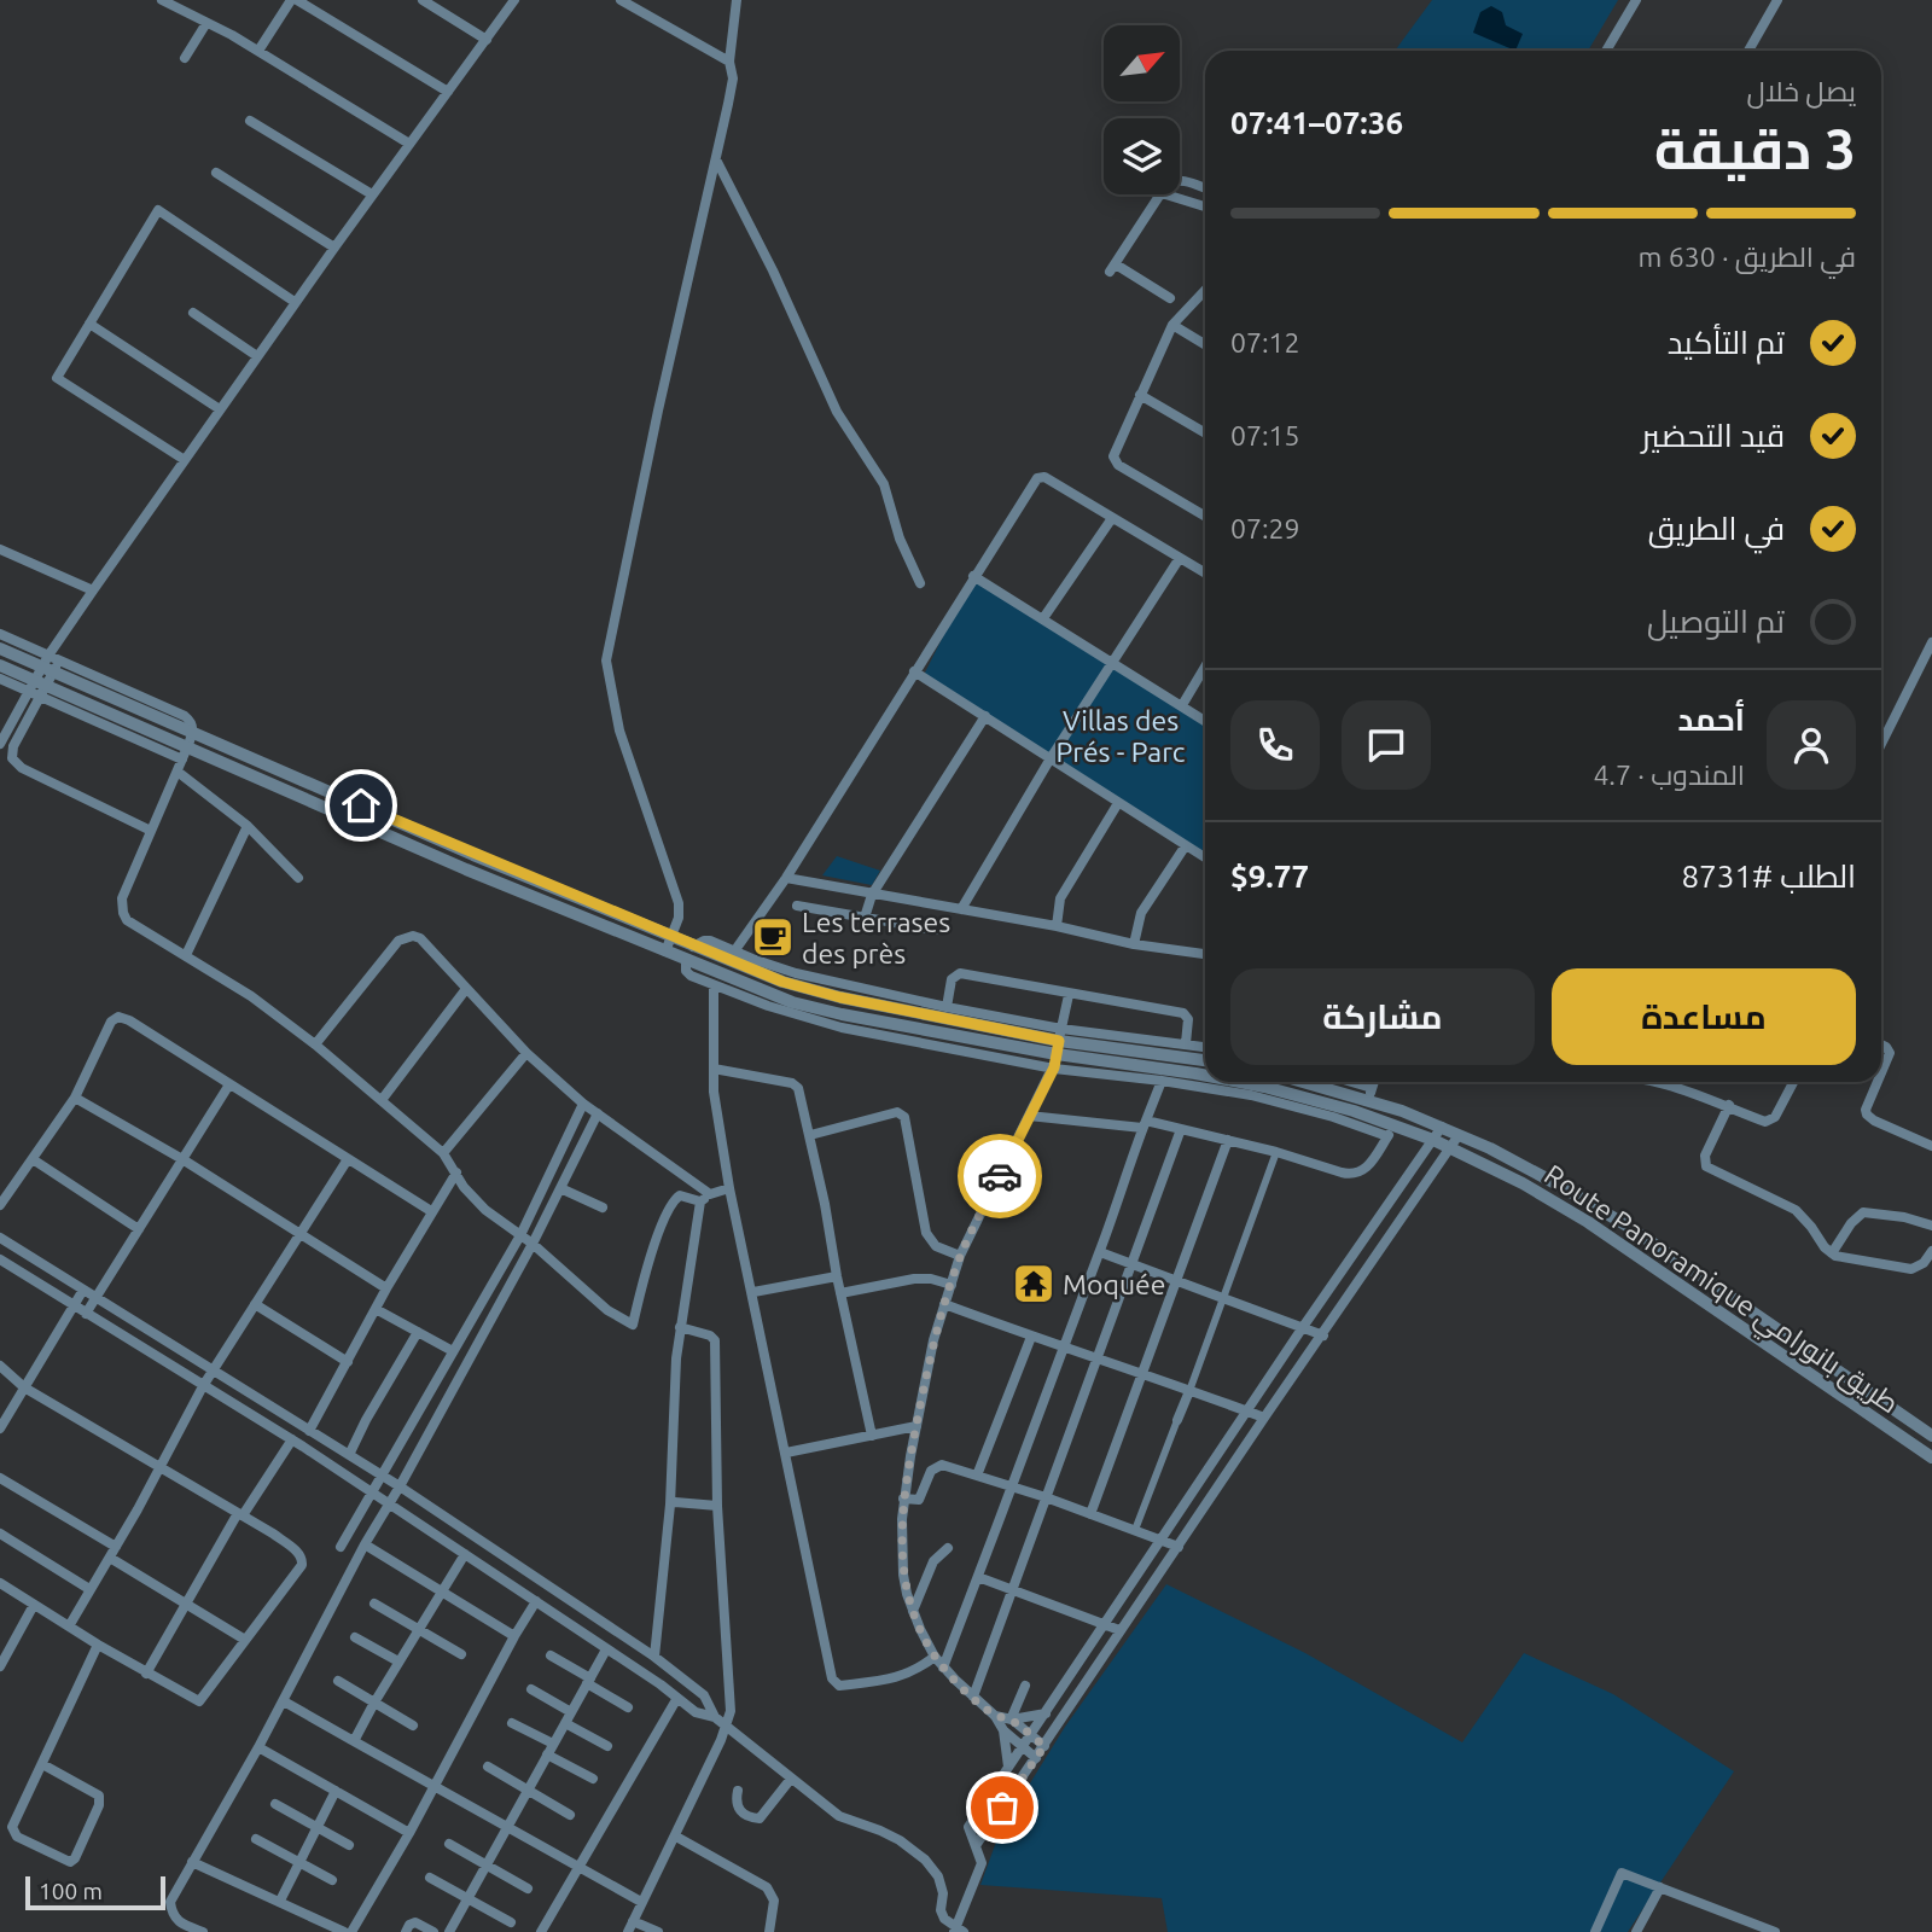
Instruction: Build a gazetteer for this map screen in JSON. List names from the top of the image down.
{
  "streets": {
    "street": ["Route Panoramique طريق بانورامي"]
  },
  "parks": ["Villas des Prés - Parc"],
  "places": {
    "cafe": ["Les terrases des près"],
    "temple": ["Moquée"]
  },
  "scale_bar": "100 m",
  "north": "top right",
  "page": {
    "heading": ["3 دقيقة", "يصل خلال", "07:36–07:41"],
    "panel": [
      "أحمد",
      "المندوب · 4.7",
      "الطلب #8731",
      "$9.77"
    ],
    "bar": "في الطريق · 630 m",
    "list": [
      ["تم التأكيد", "07:12"],
      ["قيد التحضير", "07:15"],
      ["في الطريق", "07:29"],
      "تم التوصيل"
    ],
    "buttons": ["مساعدة", "مشاركة"],
    "scale": "100 m"
  }
}
